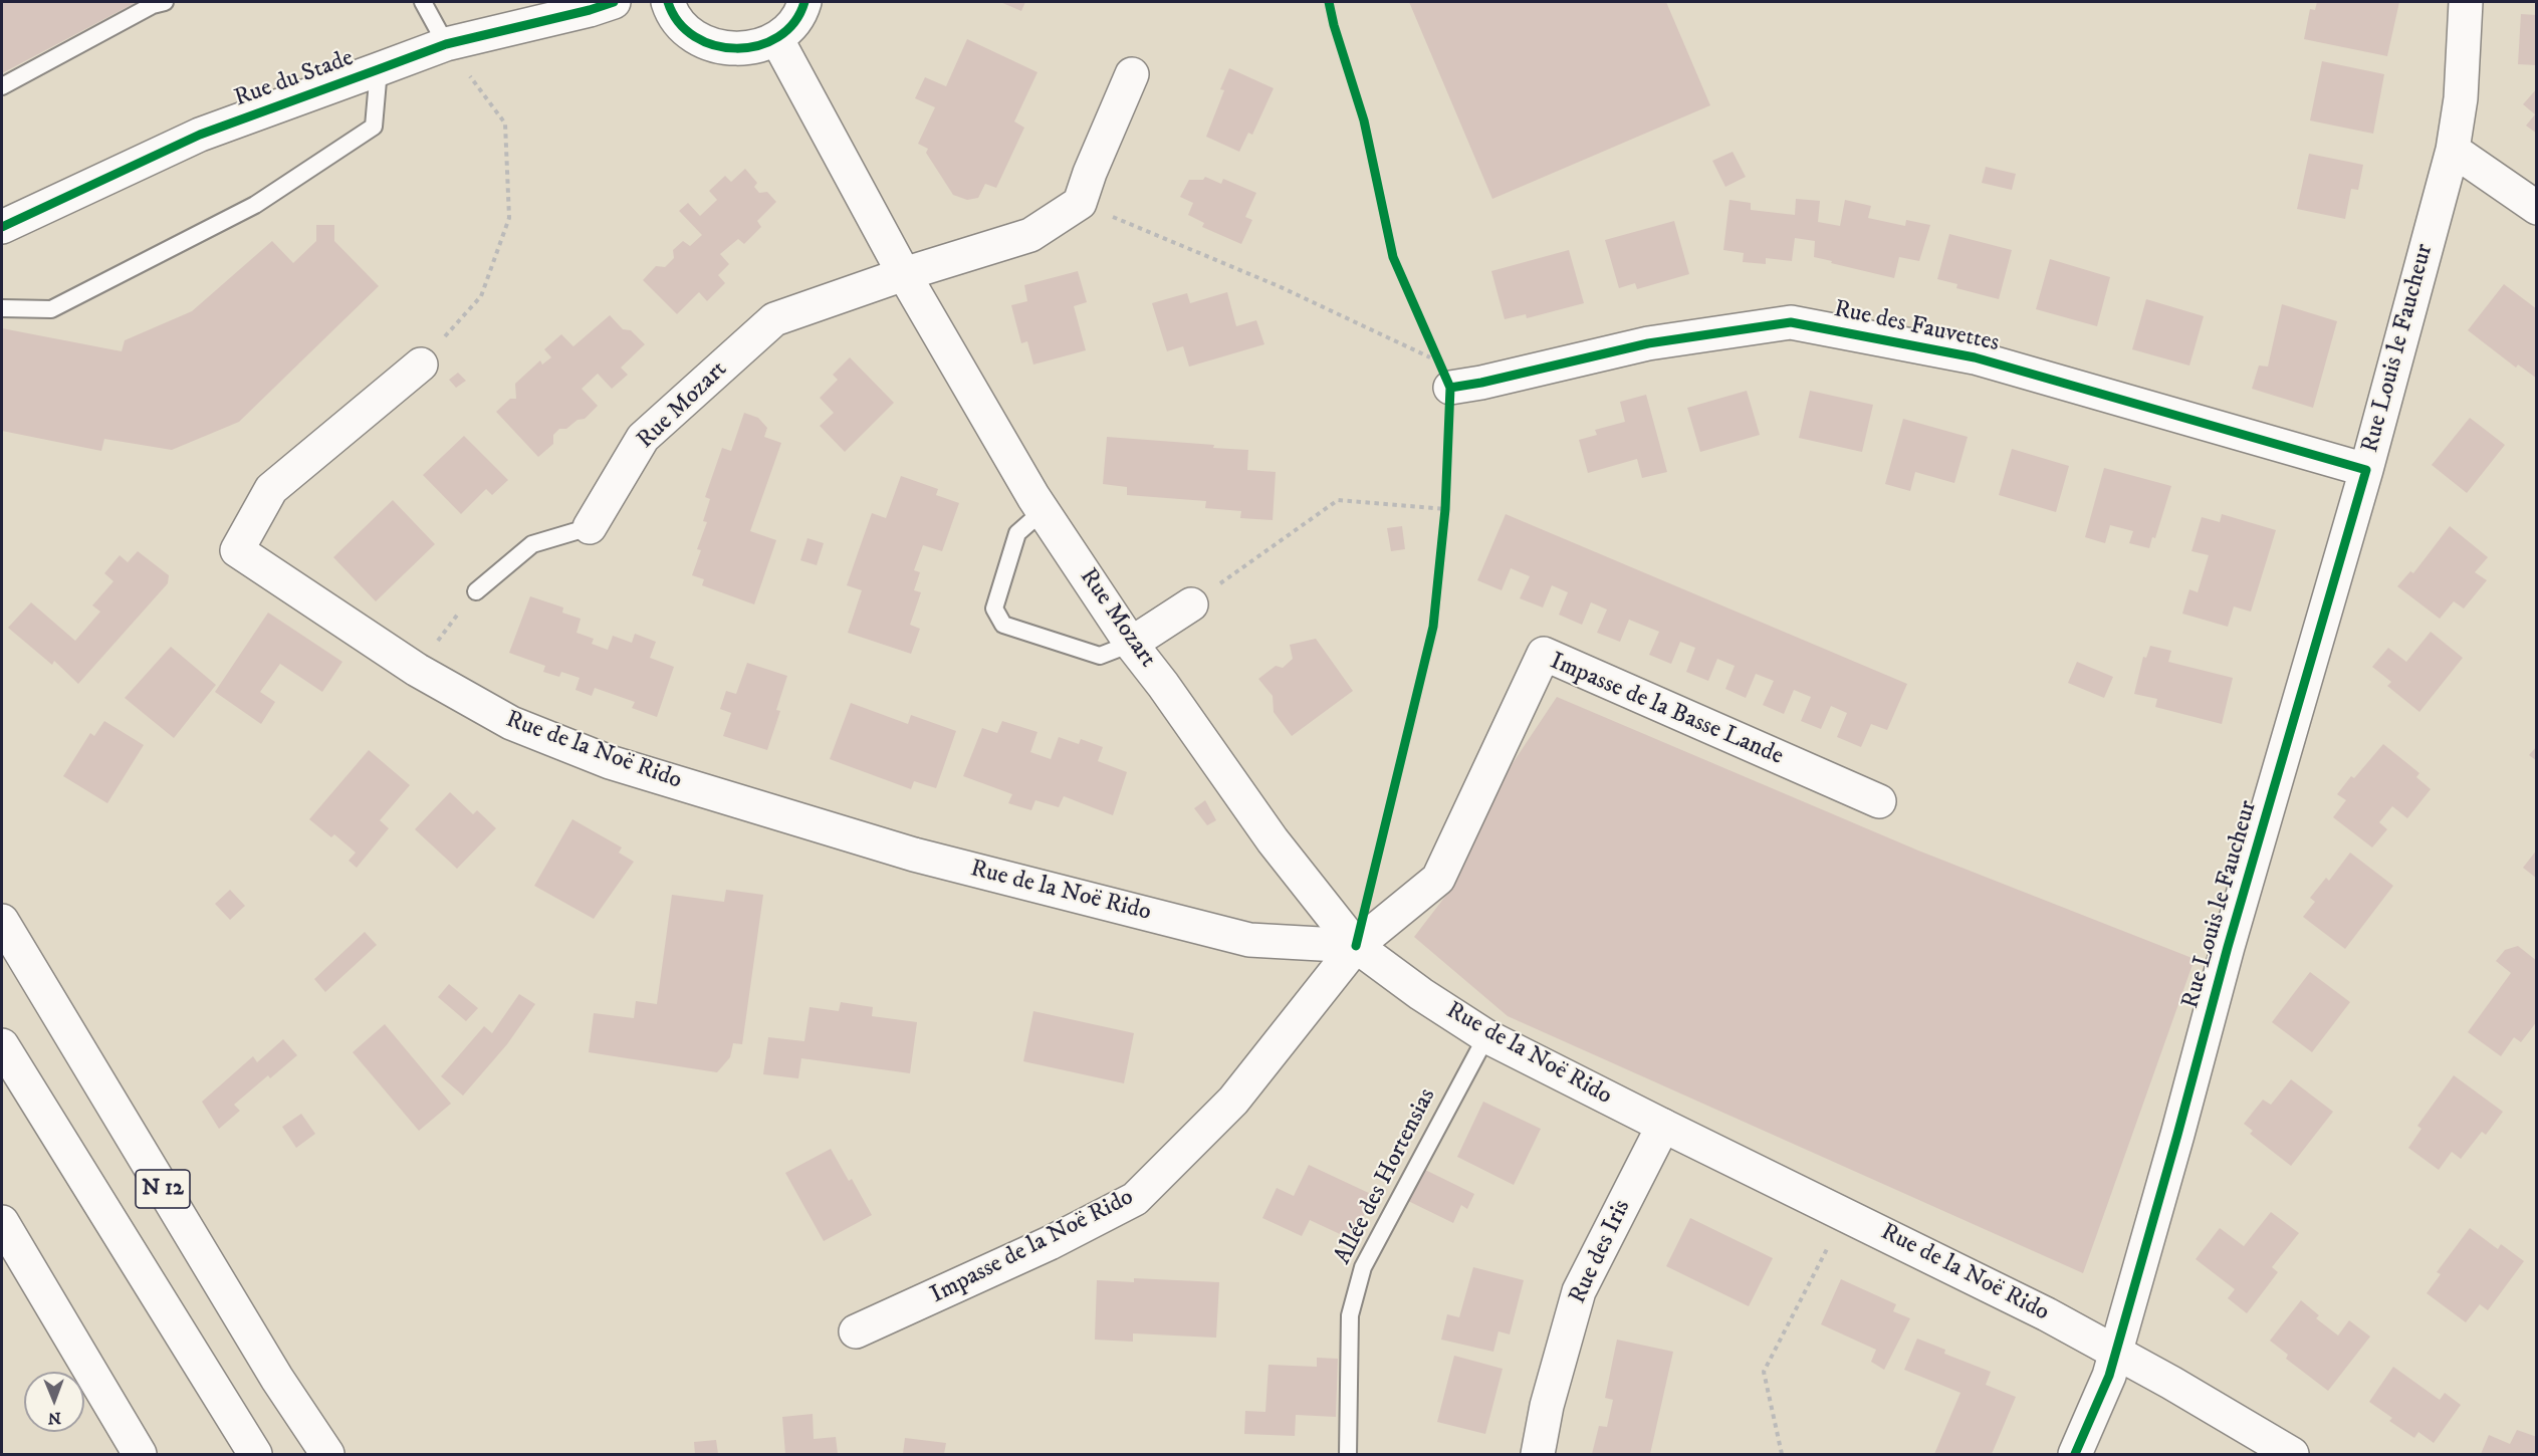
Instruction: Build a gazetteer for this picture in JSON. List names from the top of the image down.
{
  "streets": {
    "main road": [
      "Rue du Stade",
      "Rue des Fauvettes",
      "Rue Louis le Faucheur",
      "Rue Mozart",
      "Impasse de la Basse Lande",
      "Rue de la Noë Rido",
      "N 12",
      "Impasse de la Noë Rido",
      "Rue des Iris"
    ],
    "lane": ["Allée des Hortensias"]
  },
  "crossings": [
    ["Rue des Fauvettes", "Rue Louis le Faucheur"],
    ["Rue Louis le Faucheur", "Rue de la Noë Rido"],
    ["Rue Mozart", "Impasse de la Basse Lande"],
    ["Rue Mozart", "Rue de la Noë Rido"],
    ["Rue Mozart", "Impasse de la Noë Rido"],
    ["Impasse de la Basse Lande", "Rue de la Noë Rido"],
    ["Impasse de la Basse Lande", "Impasse de la Noë Rido"],
    ["Rue de la Noë Rido", "Allée des Hortensias"],
    ["Rue de la Noë Rido", "Impasse de la Noë Rido"],
    ["Rue de la Noë Rido", "Rue des Iris"]
  ],
  "north": "bottom"
}
